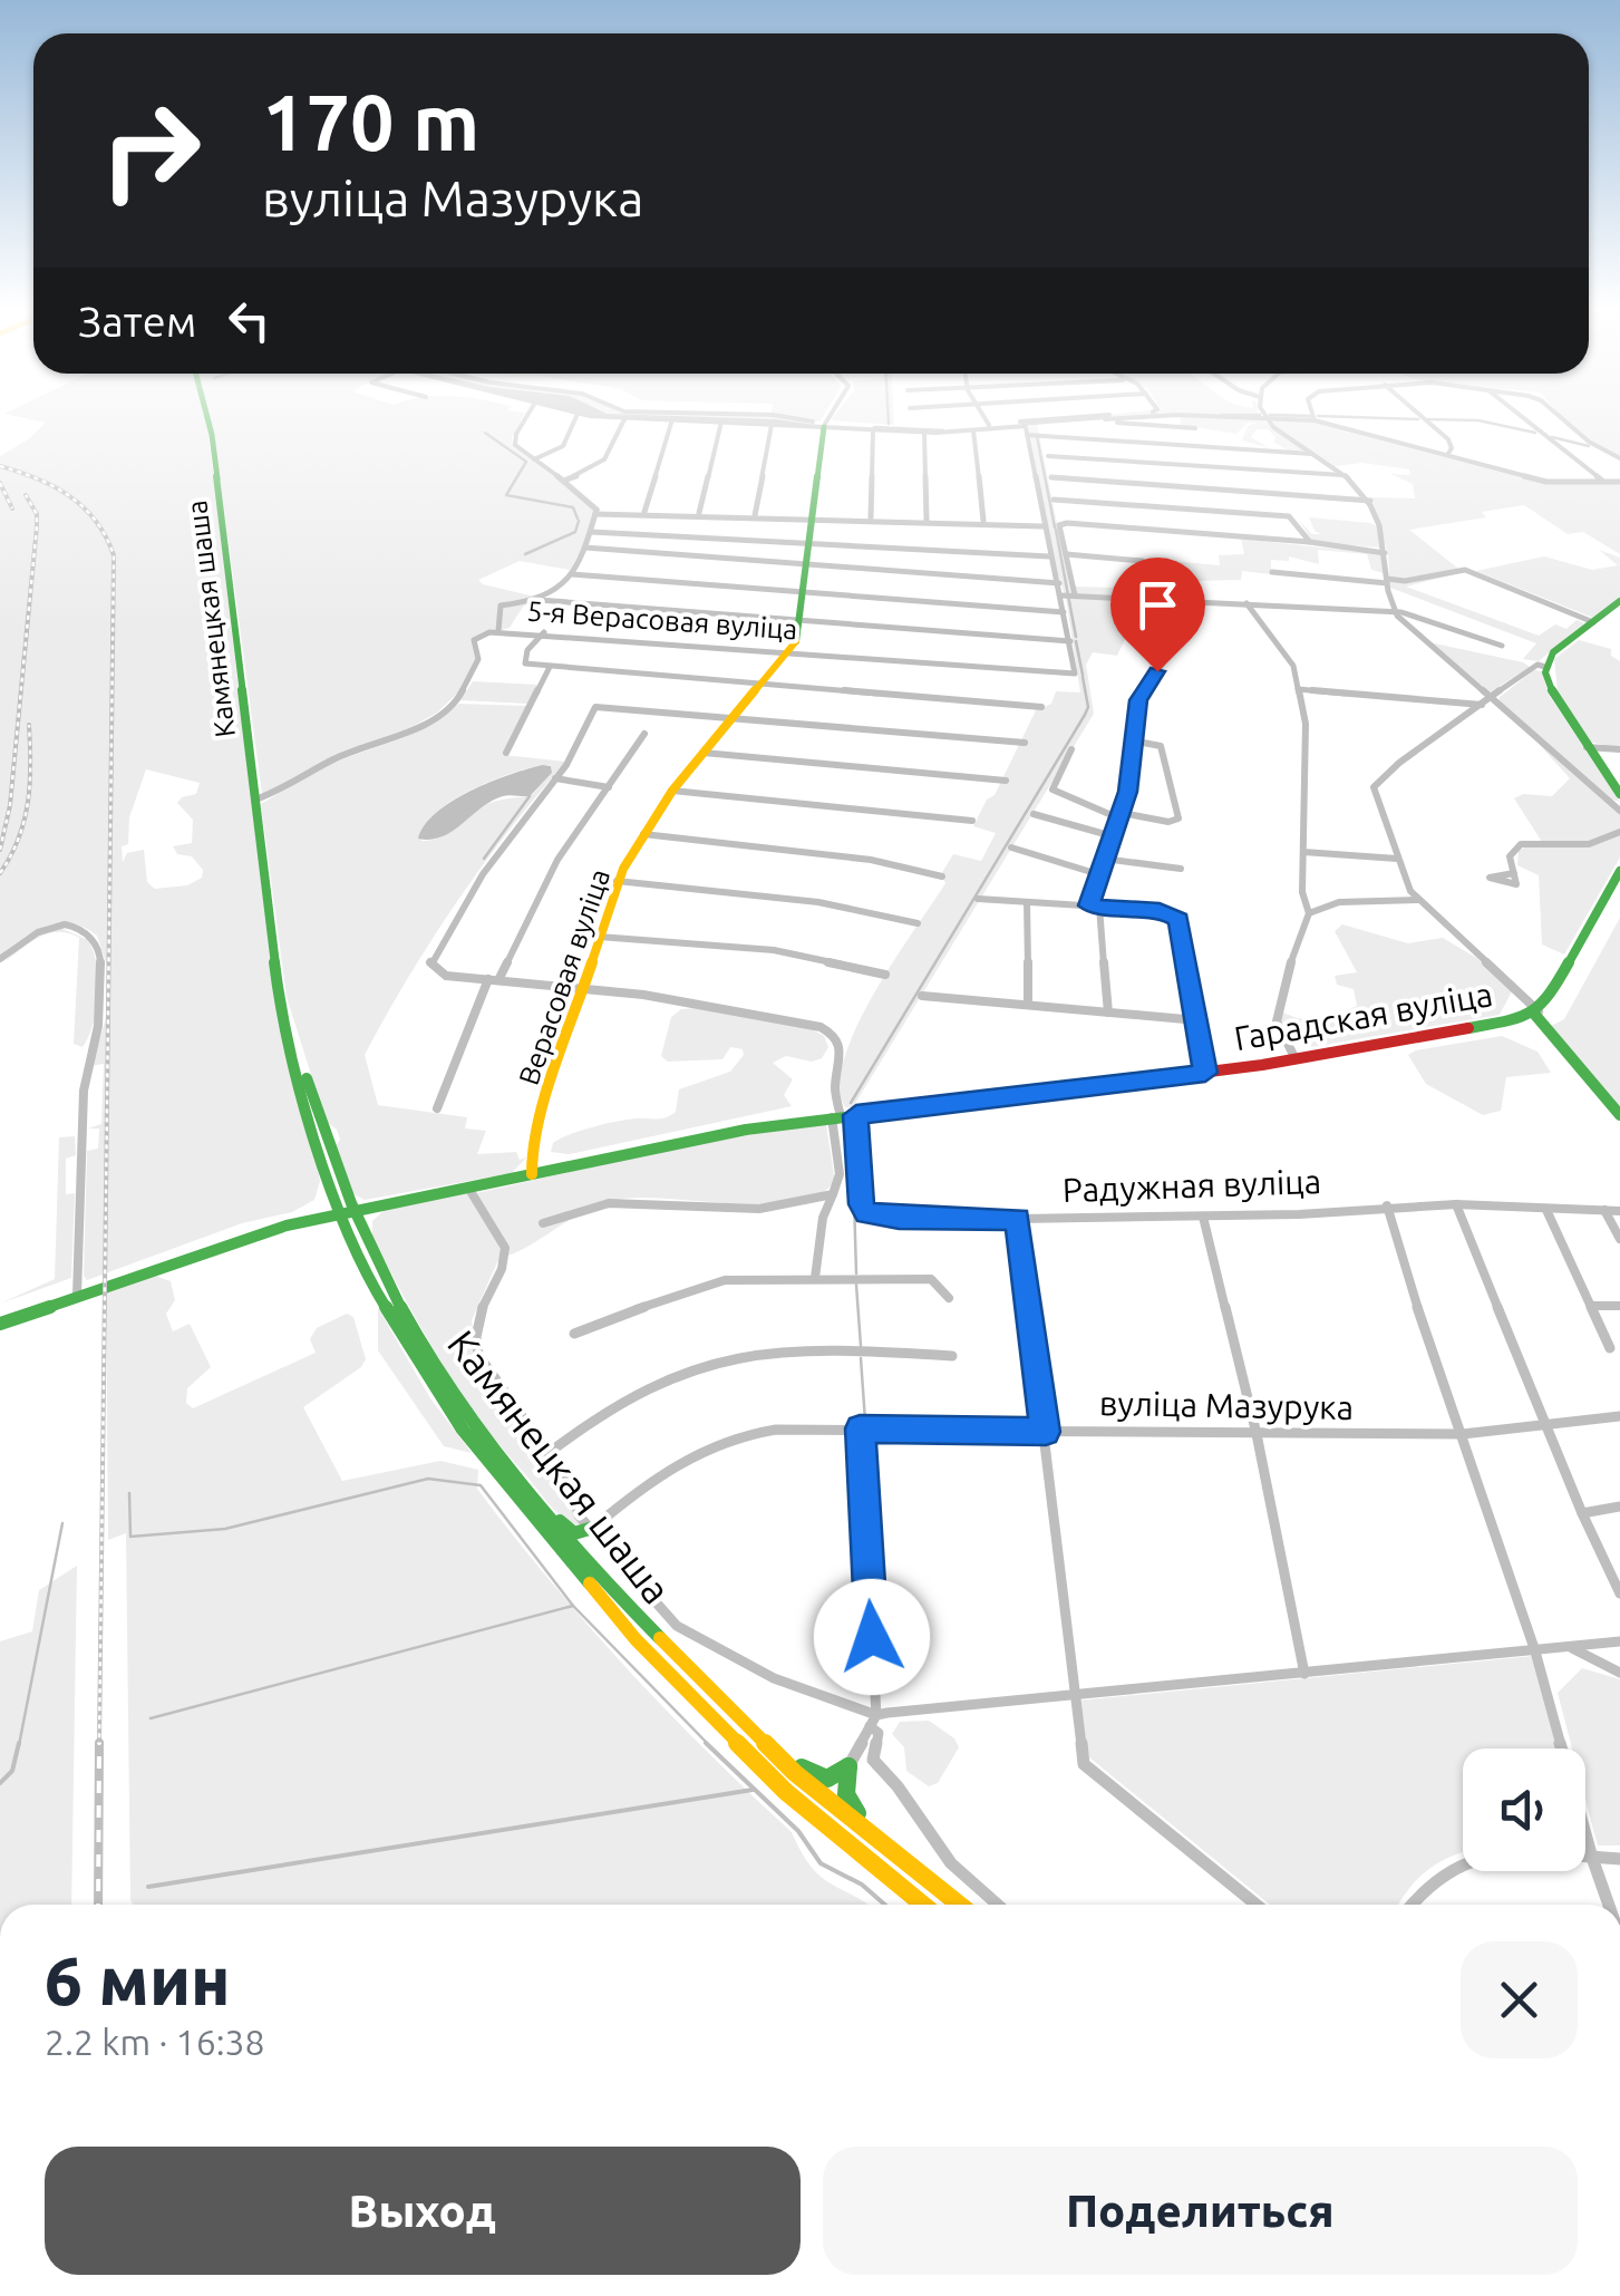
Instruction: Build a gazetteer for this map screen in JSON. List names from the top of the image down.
{
  "streets": {
    "main road": ["Камянецкая шаша", "Верасовая вуліца", "Гарадская вуліца"],
    "street": ["5-я Верасовая вуліца", "Радужная вуліца", "вуліца Мазурука"]
  },
  "crossings": [
    ["Камянецкая шаша", "5-я Верасовая вуліца"],
    ["Камянецкая шаша", "Гарадская вуліца"],
    ["5-я Верасовая вуліца", "Верасовая вуліца"],
    ["Верасовая вуліца", "Гарадская вуліца"],
    ["Гарадская вуліца", "Радужная вуліца"]
  ],
  "page": {
    "turn": ["170 m", "вуліца Мазурука"],
    "then": "Затем",
    "heading": ["6 мин", "2.2 km · 16:38"],
    "buttons": ["Выход", "Поделиться"]
  }
}
